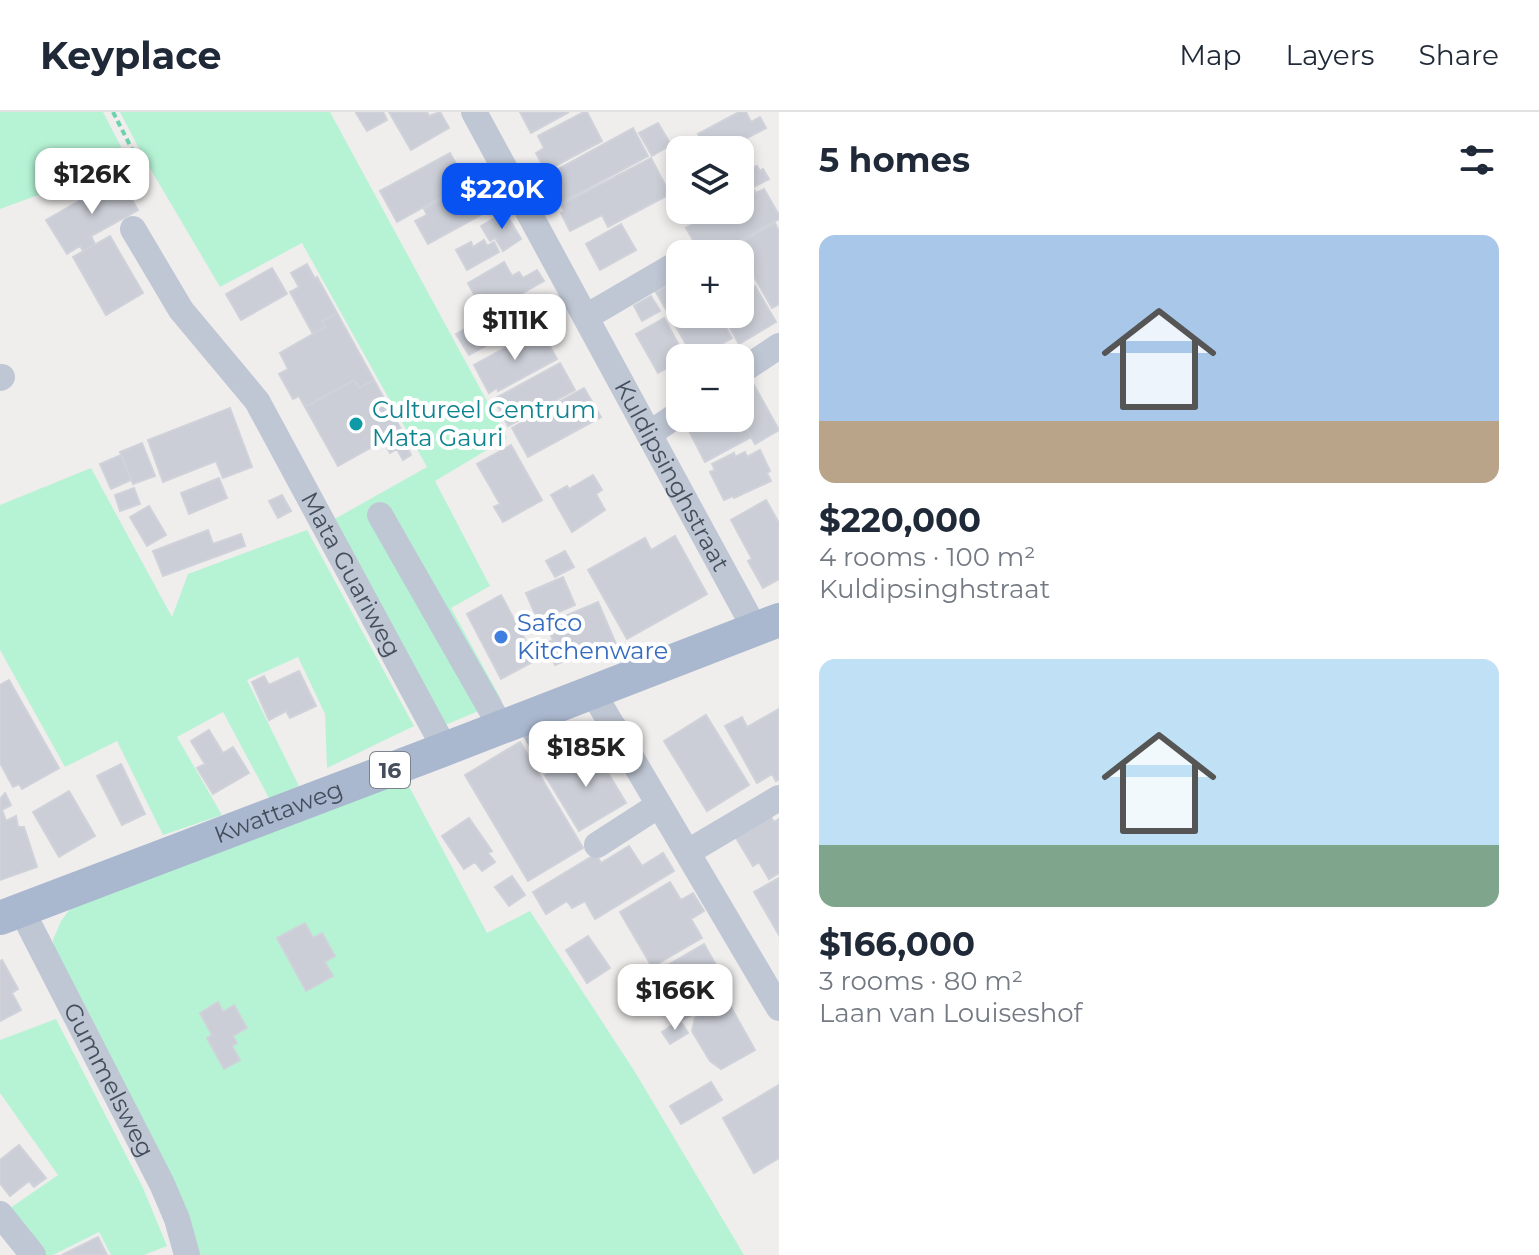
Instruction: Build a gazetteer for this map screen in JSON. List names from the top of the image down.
{
  "streets": {
    "main road": ["16", "Kwattaweg"],
    "street": ["Kuldipsinghstraat", "Mata Guariweg", "Gummelsweg"]
  },
  "crossings": [
    ["Kuldipsinghstraat", "Kwattaweg"],
    ["Mata Guariweg", "Kwattaweg"],
    ["Kwattaweg", "Gummelsweg"]
  ],
  "places": ["Cultureel Centrum Mata Gauri", "Safco Kitchenware"],
  "page": {
    "header": "Keyplace",
    "nav": ["Map", "Layers", "Share"],
    "heading": "5 homes",
    "map_buttons": ["+", "−"],
    "price": [
      "$126K",
      "$220K",
      "$111K",
      "$185K",
      "$166K"
    ],
    "list": [
      {
        "name": "$220,000",
        "note": "4 rooms · 100 m² · Kuldipsinghstraat"
      },
      {
        "name": "$166,000",
        "note": "3 rooms · 80 m² · Laan van Louiseshof"
      }
    ]
  }
}
